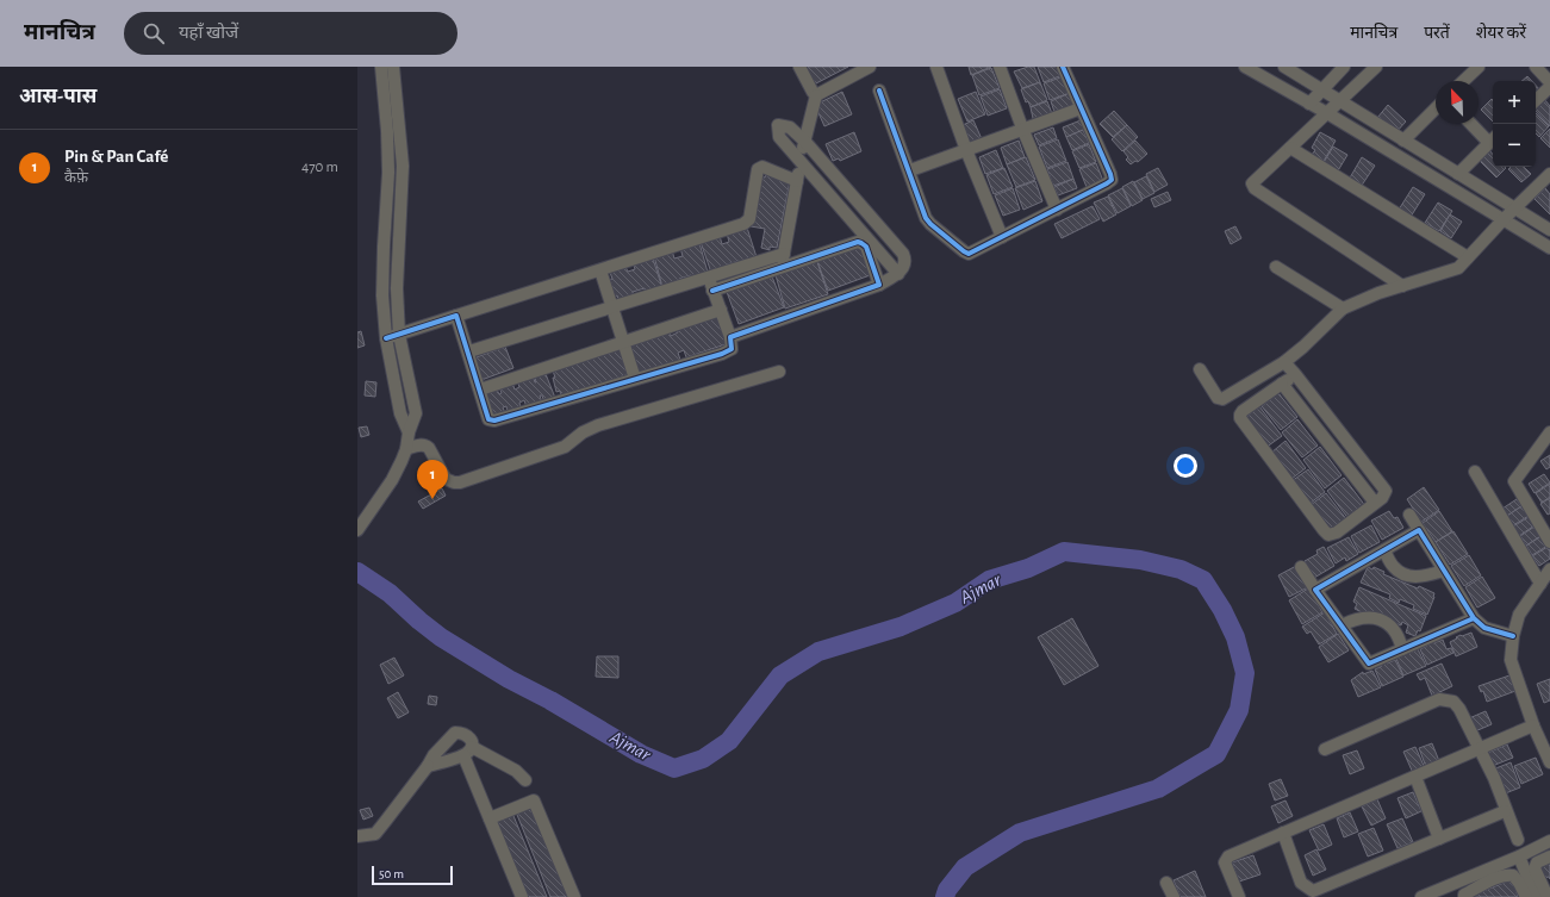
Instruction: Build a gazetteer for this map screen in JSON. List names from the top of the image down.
{
  "water": ["Ajmar"],
  "scale_bar": "50 m",
  "north": "top left",
  "page": {
    "header": "मानचित्र",
    "search": "यहाँ खोजें",
    "nav": ["मानचित्र", "परतें", "शेयर करें"],
    "heading": "आस-पास",
    "map_buttons": ["+", "−"],
    "list": [
      {
        "mark": "1",
        "name": "Pin & Pan Café",
        "note": "कैफ़े",
        "value": "470 m"
      }
    ],
    "pins": "1",
    "scale": "50 m"
  }
}
